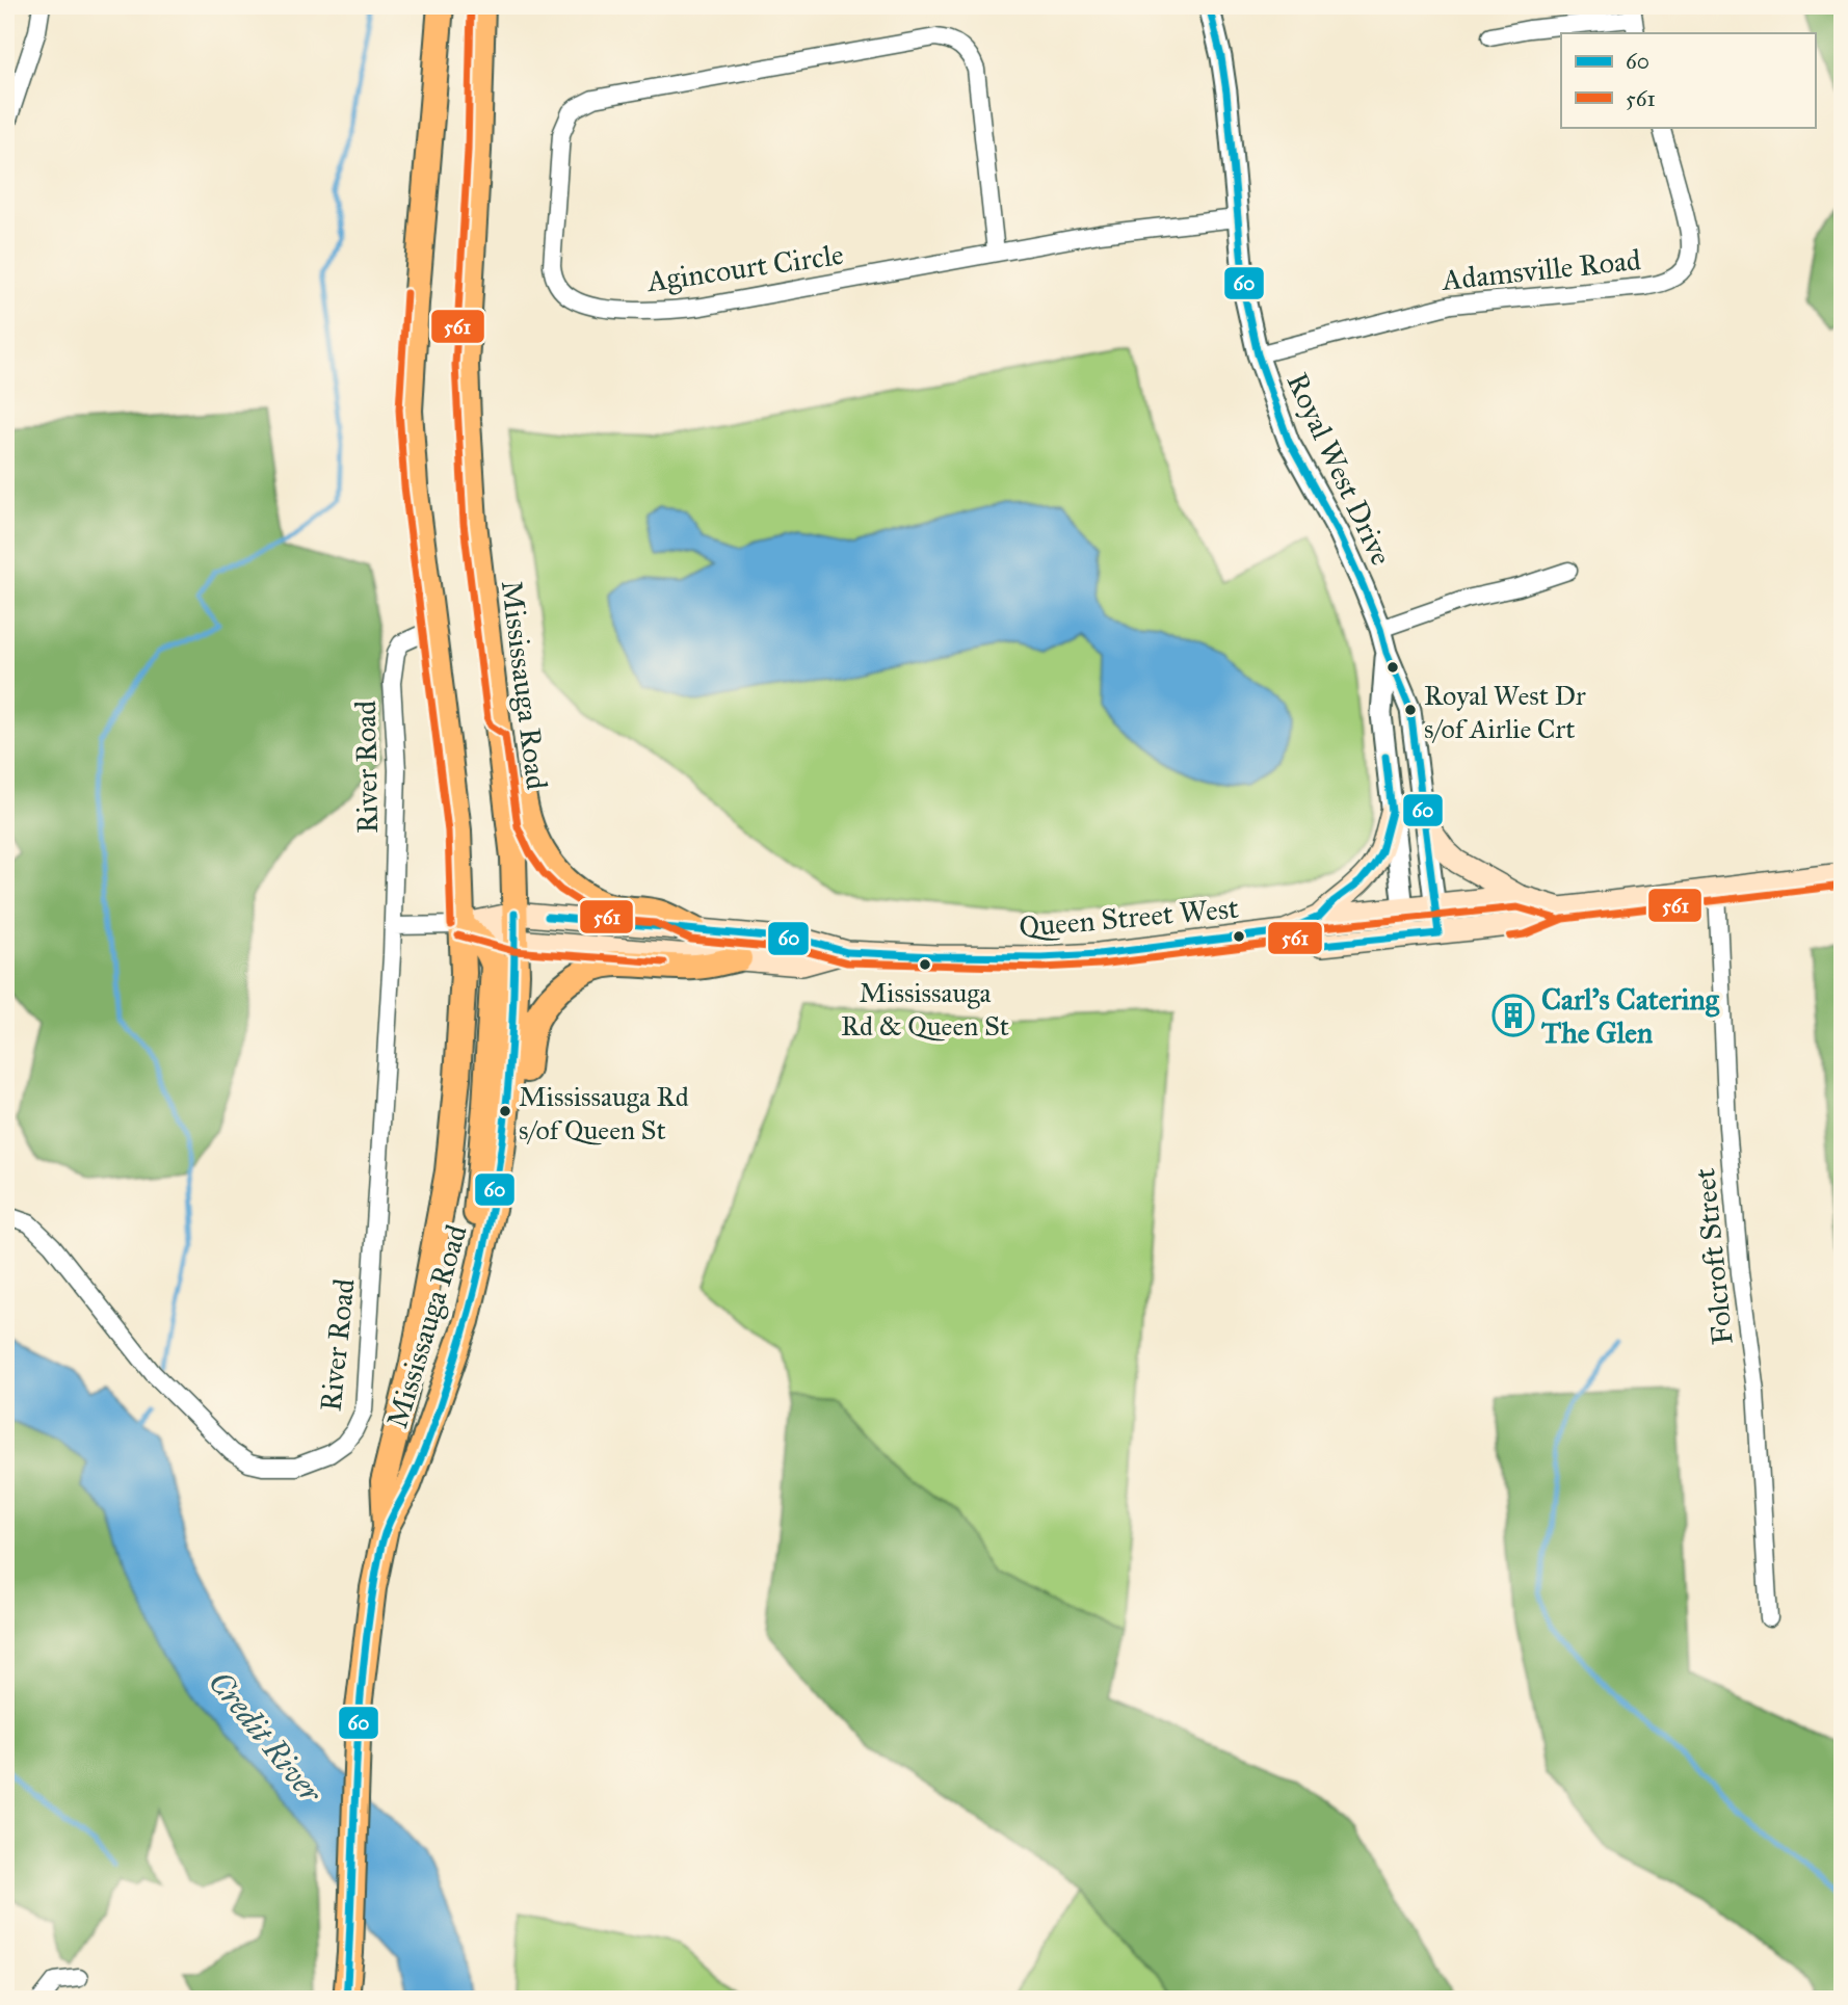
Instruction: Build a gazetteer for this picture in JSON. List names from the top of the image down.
{
  "streets": {
    "main road": ["Mississauga Road", "Queen Street West"],
    "street": [
      "Agincourt Circle",
      "Adamsville Road",
      "Royal West Drive",
      "River Road",
      "Folcroft Street"
    ]
  },
  "crossings": [
    ["Agincourt Circle", "Royal West Drive"],
    ["Adamsville Road", "Royal West Drive"],
    ["Royal West Drive", "Queen Street West"],
    ["Mississauga Road", "River Road"],
    ["Mississauga Road", "Queen Street West"],
    ["Queen Street West", "Folcroft Street"]
  ],
  "water": ["Credit River"],
  "places": {
    "other": ["Royal West Dr s/of Airlie Crt", "Mississauga Rd & Queen St", "Mississauga Rd s/of Queen St"],
    "building": ["Carl's Catering The Glen"]
  },
  "lines": ["transit line 60", "transit line 561"],
  "legend": ["60", "561"]
}
